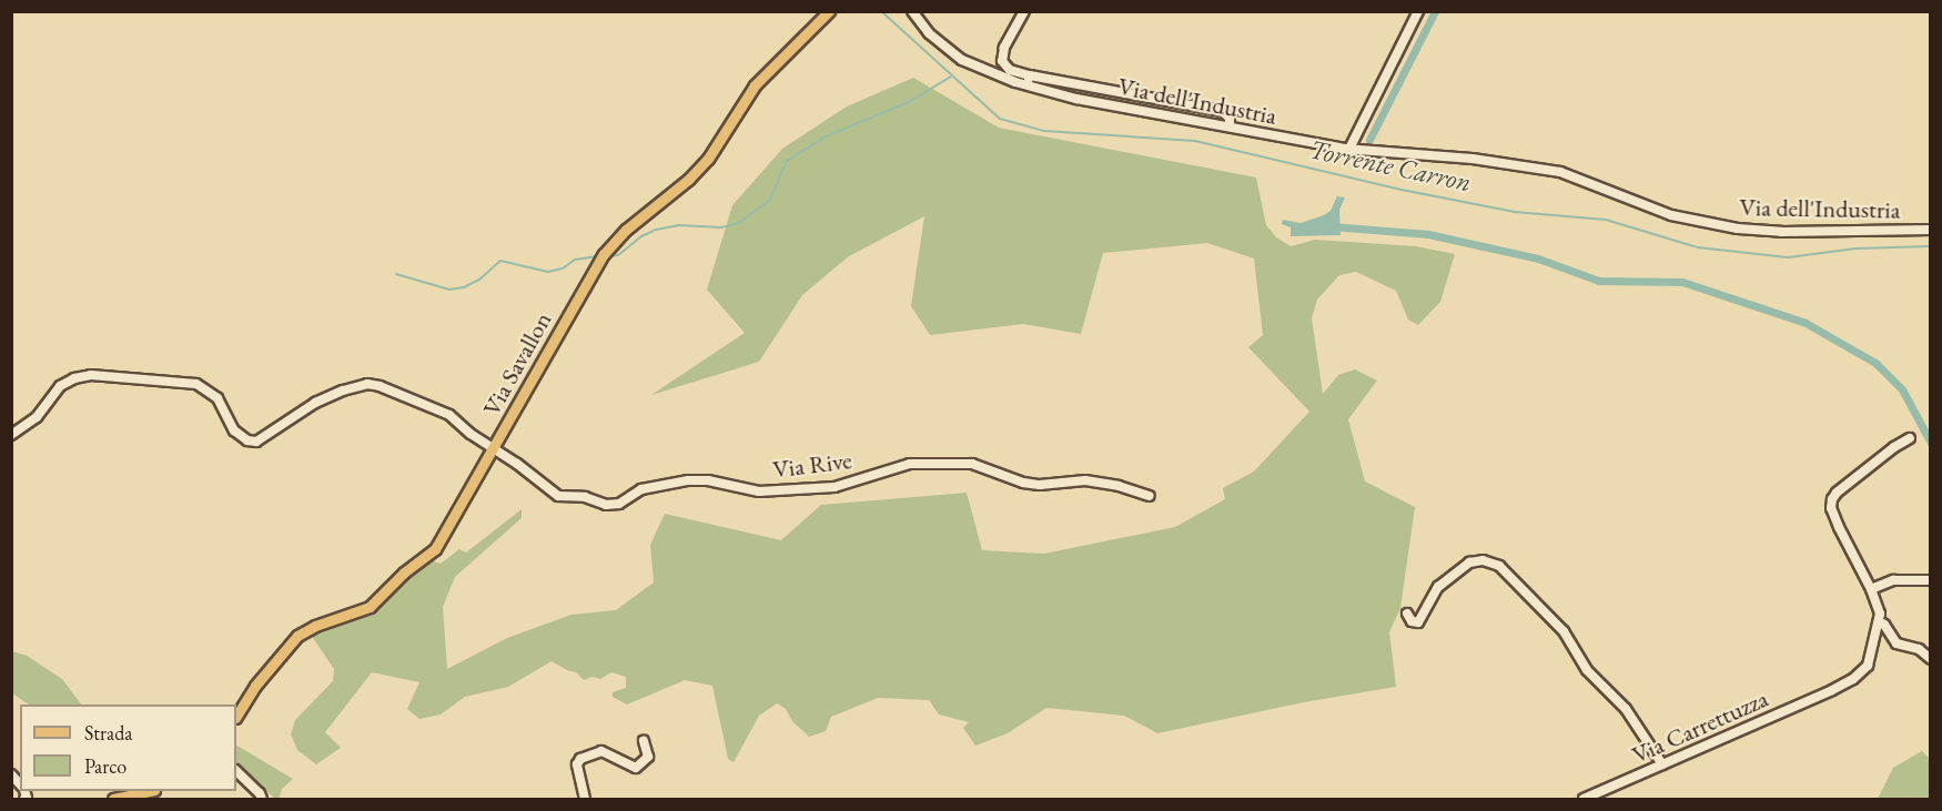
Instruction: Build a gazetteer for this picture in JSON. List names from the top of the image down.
{
  "streets": {
    "main road": ["Via Savallon"],
    "street": ["Via dell'Industria", "Via Rive", "Via Carrettuzza"]
  },
  "crossings": [
    ["Via Savallon", "Via Rive"]
  ],
  "water": ["Torrente Carron"],
  "legend": ["Strada", "Parco"]
}
